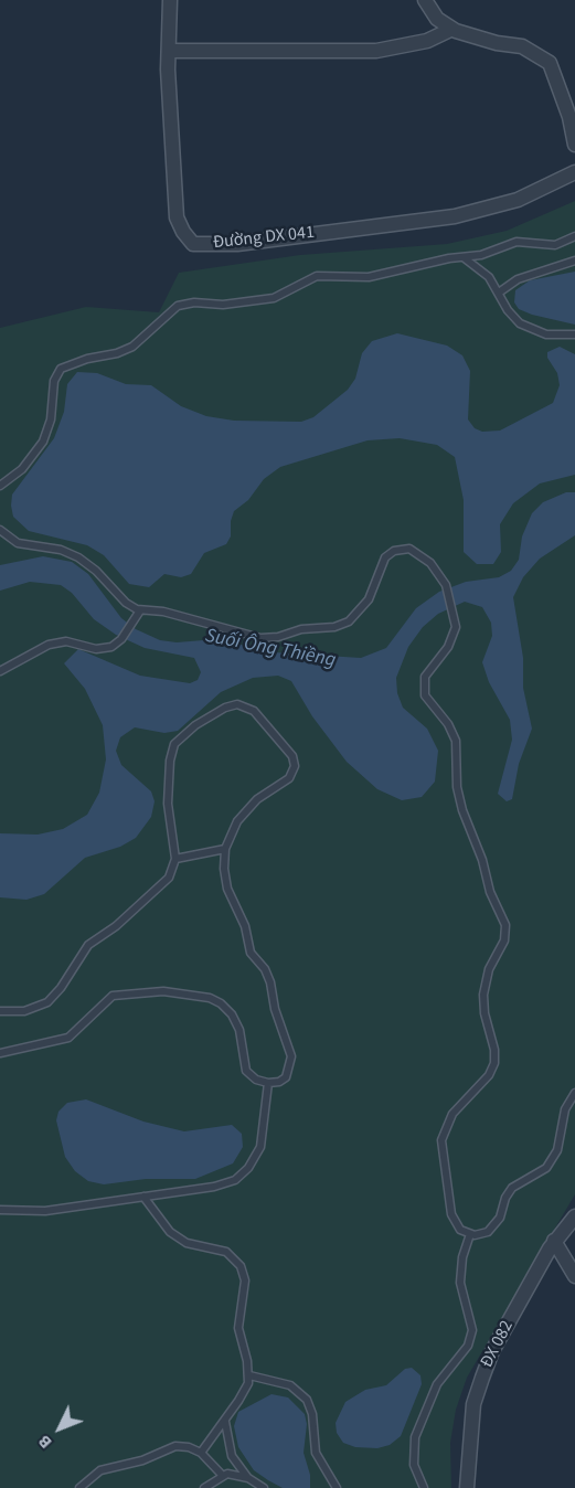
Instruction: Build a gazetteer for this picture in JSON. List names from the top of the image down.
{
  "streets": {
    "street": ["Đường DX 041", "ĐX 082"]
  },
  "water": ["Suối Ông Thiềng"],
  "north": "bottom left"
}
